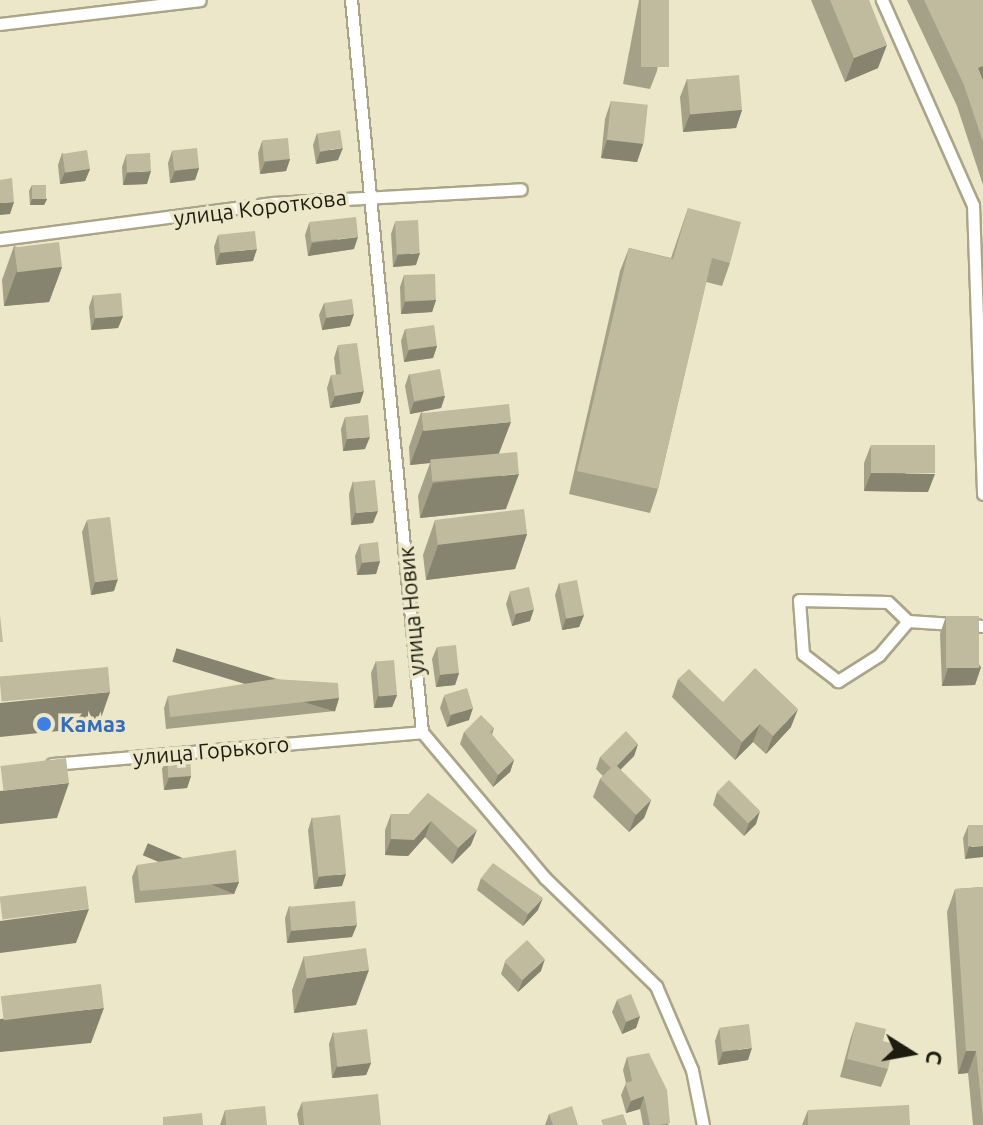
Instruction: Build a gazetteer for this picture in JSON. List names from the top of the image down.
{
  "streets": {
    "street": ["улица Короткова", "улица Новик", "улица Горького"]
  },
  "crossings": [
    ["улица Короткова", "улица Новик"],
    ["улица Новик", "улица Горького"]
  ],
  "places": ["Камаз"],
  "north": "right"
}
